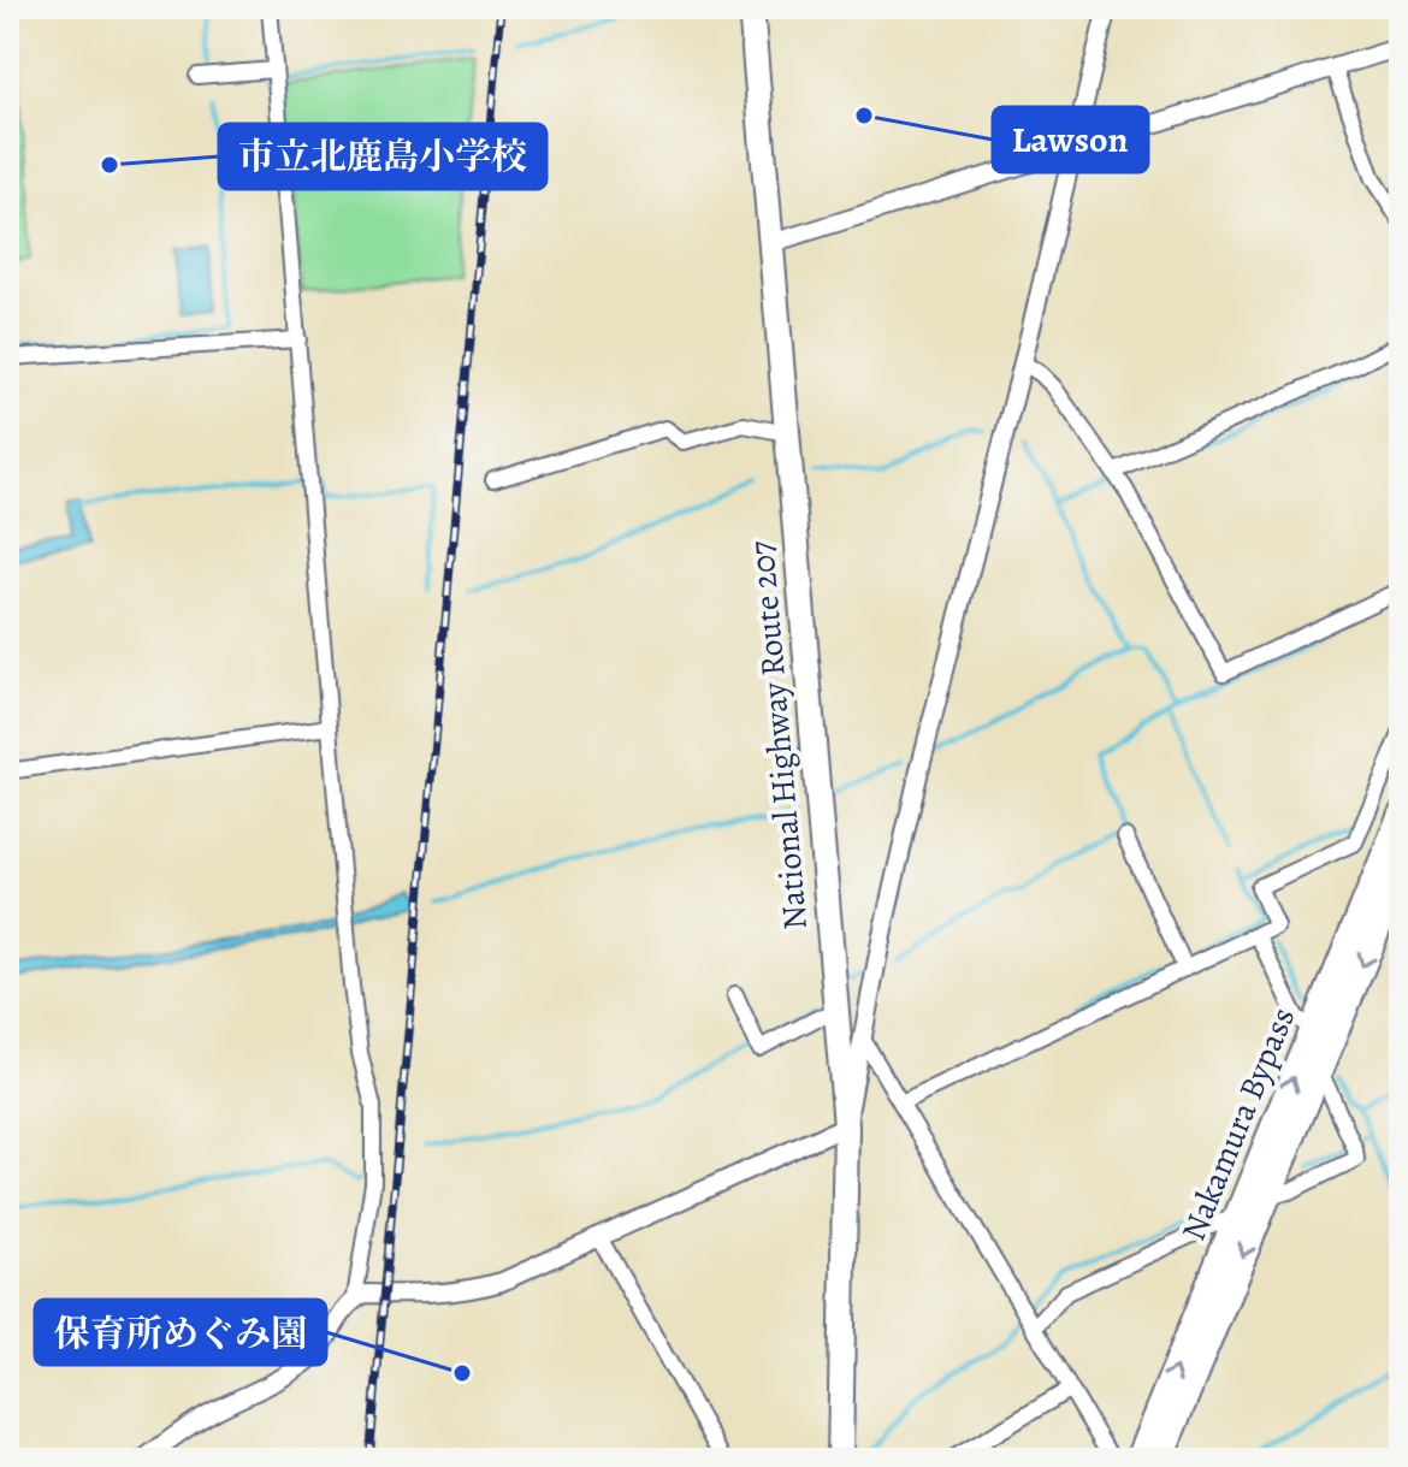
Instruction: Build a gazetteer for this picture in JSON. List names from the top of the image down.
{
  "streets": {
    "highway": ["National Highway Route 207", "Nakamura Bypass"]
  },
  "places": ["Lawson", "市立北鹿島小学校", "保育所めぐみ園"]
}
